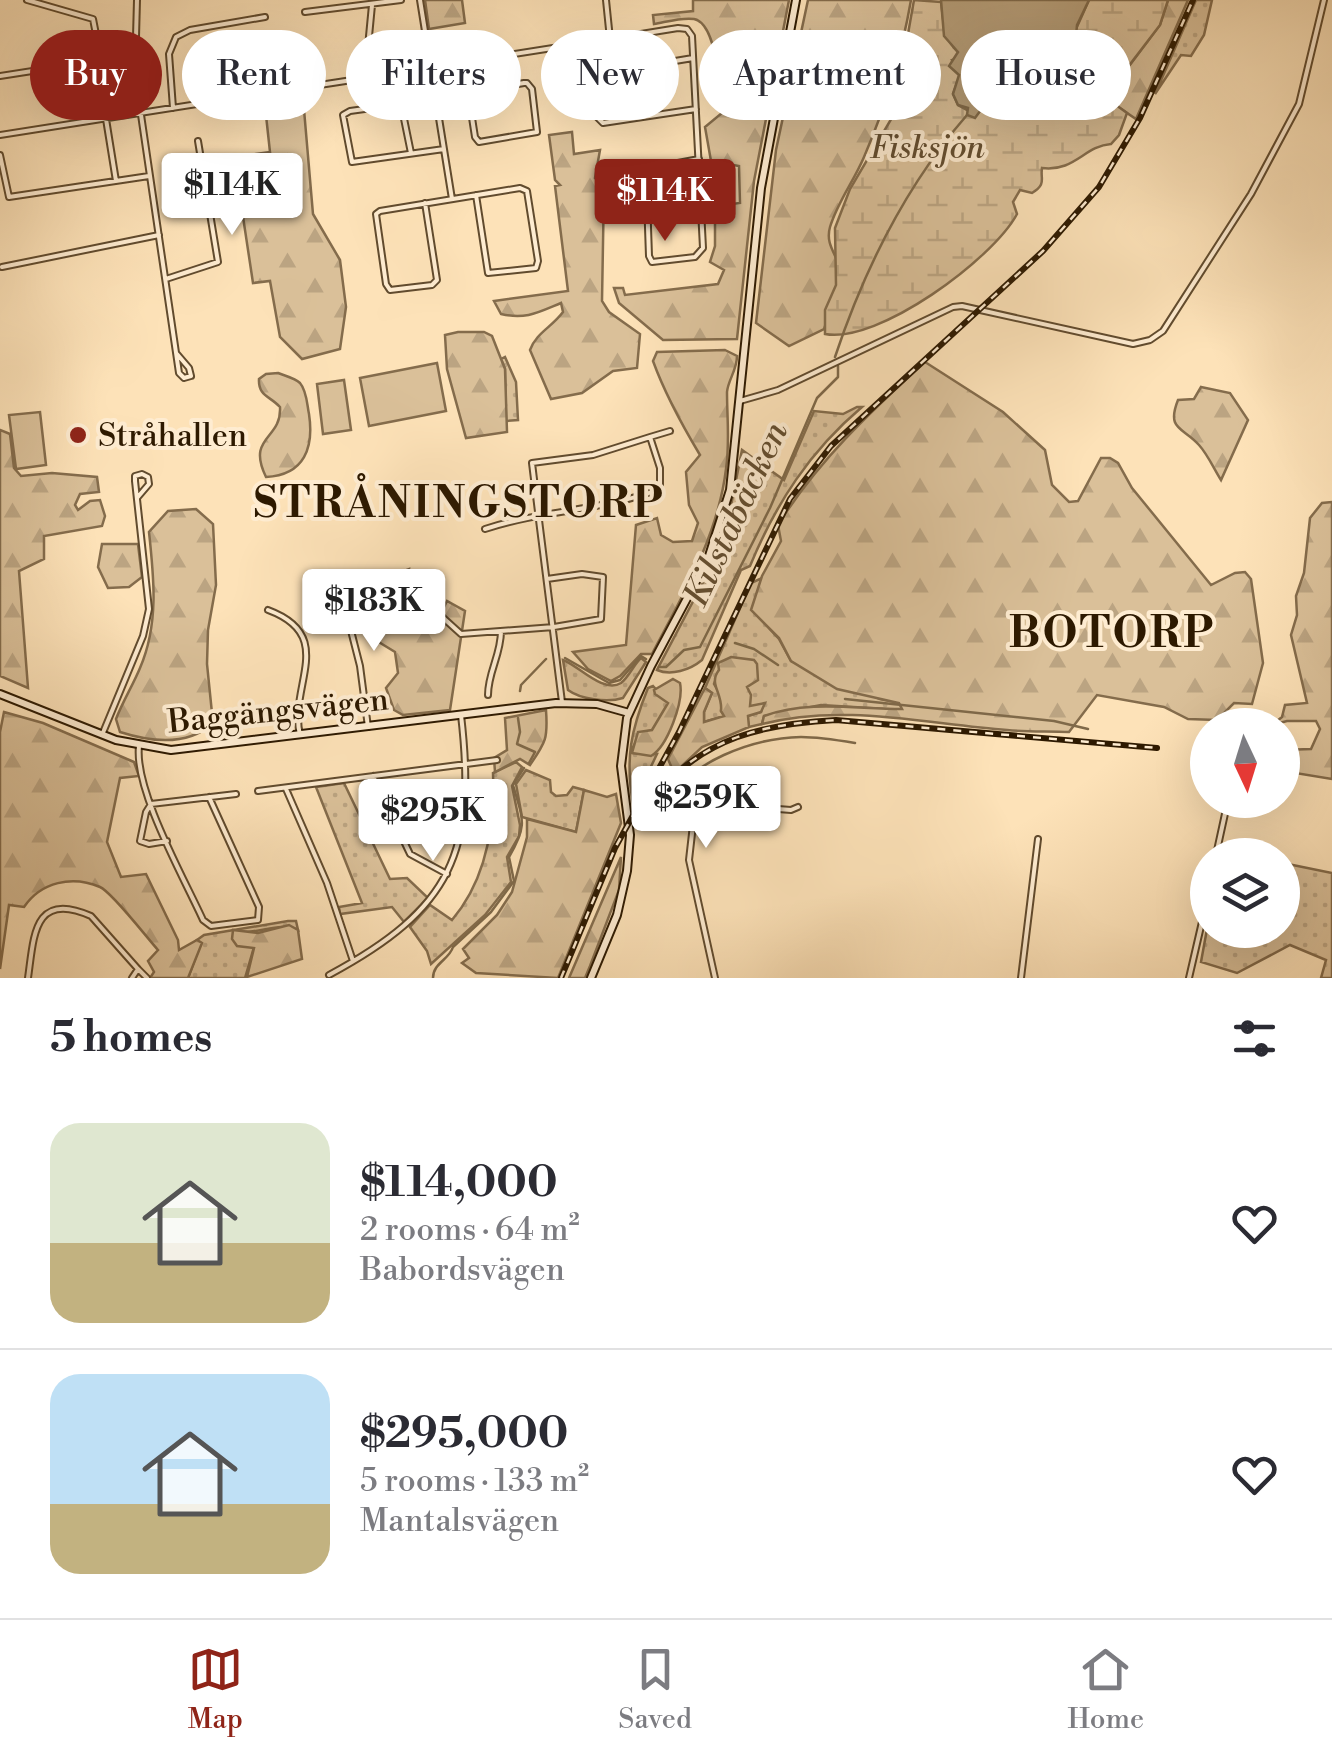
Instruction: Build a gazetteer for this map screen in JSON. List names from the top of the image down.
{
  "streets": {
    "street": ["Baggängsvägen"]
  },
  "districts": ["STRÅNINGSTORP", "BOTORP"],
  "water": ["Kilstabäcken"],
  "parks": ["Fisksjön"],
  "places": ["Stråhallen"],
  "north": "bottom",
  "page": {
    "chip": [
      "Buy",
      "Rent",
      "Filters",
      "New",
      "Apartment",
      "House"
    ],
    "price": [
      "$114K",
      "$114K",
      "$183K",
      "$259K",
      "$295K"
    ],
    "heading": "5 homes",
    "list": [
      {
        "name": "$114,000",
        "note": "2 rooms · 64 m² · Babordsvägen"
      },
      {
        "name": "$295,000",
        "note": "5 rooms · 133 m² · Mantalsvägen"
      }
    ],
    "tabs": ["Map", "Saved", "Home"]
  }
}
